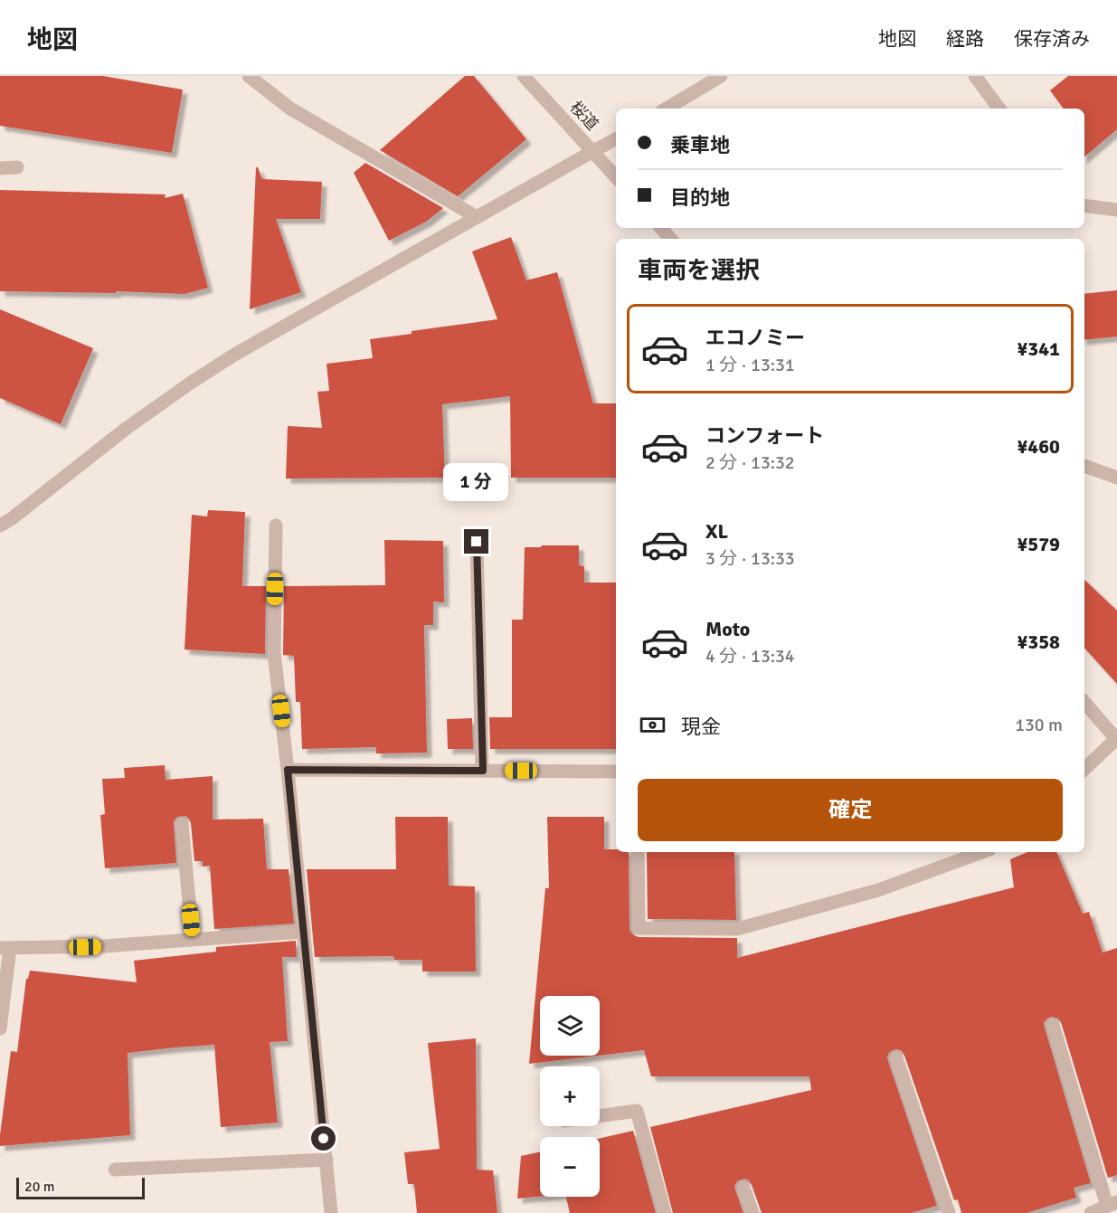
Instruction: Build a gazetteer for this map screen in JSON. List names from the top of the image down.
{
  "streets": {
    "street": ["桜道"]
  },
  "scale_bar": "20 m",
  "page": {
    "header": "地図",
    "nav": ["地図", "経路", "保存済み"],
    "banner": ["乗車地", "目的地"],
    "heading": "車両を選択",
    "list": [
      {
        "name": "エコノミー",
        "note": "1 分 · 13:31",
        "value": "¥341"
      },
      {
        "name": "コンフォート",
        "note": "2 分 · 13:32",
        "value": "¥460"
      },
      {
        "name": "XL",
        "note": "3 分 · 13:33",
        "value": "¥579"
      },
      {
        "name": "Moto",
        "note": "4 分 · 13:34",
        "value": "¥358"
      }
    ],
    "bubble": "1 分",
    "pay": ["現金", "130 m"],
    "buttons": "確定",
    "map_buttons": ["+", "−"],
    "scale": "20 m"
  }
}
